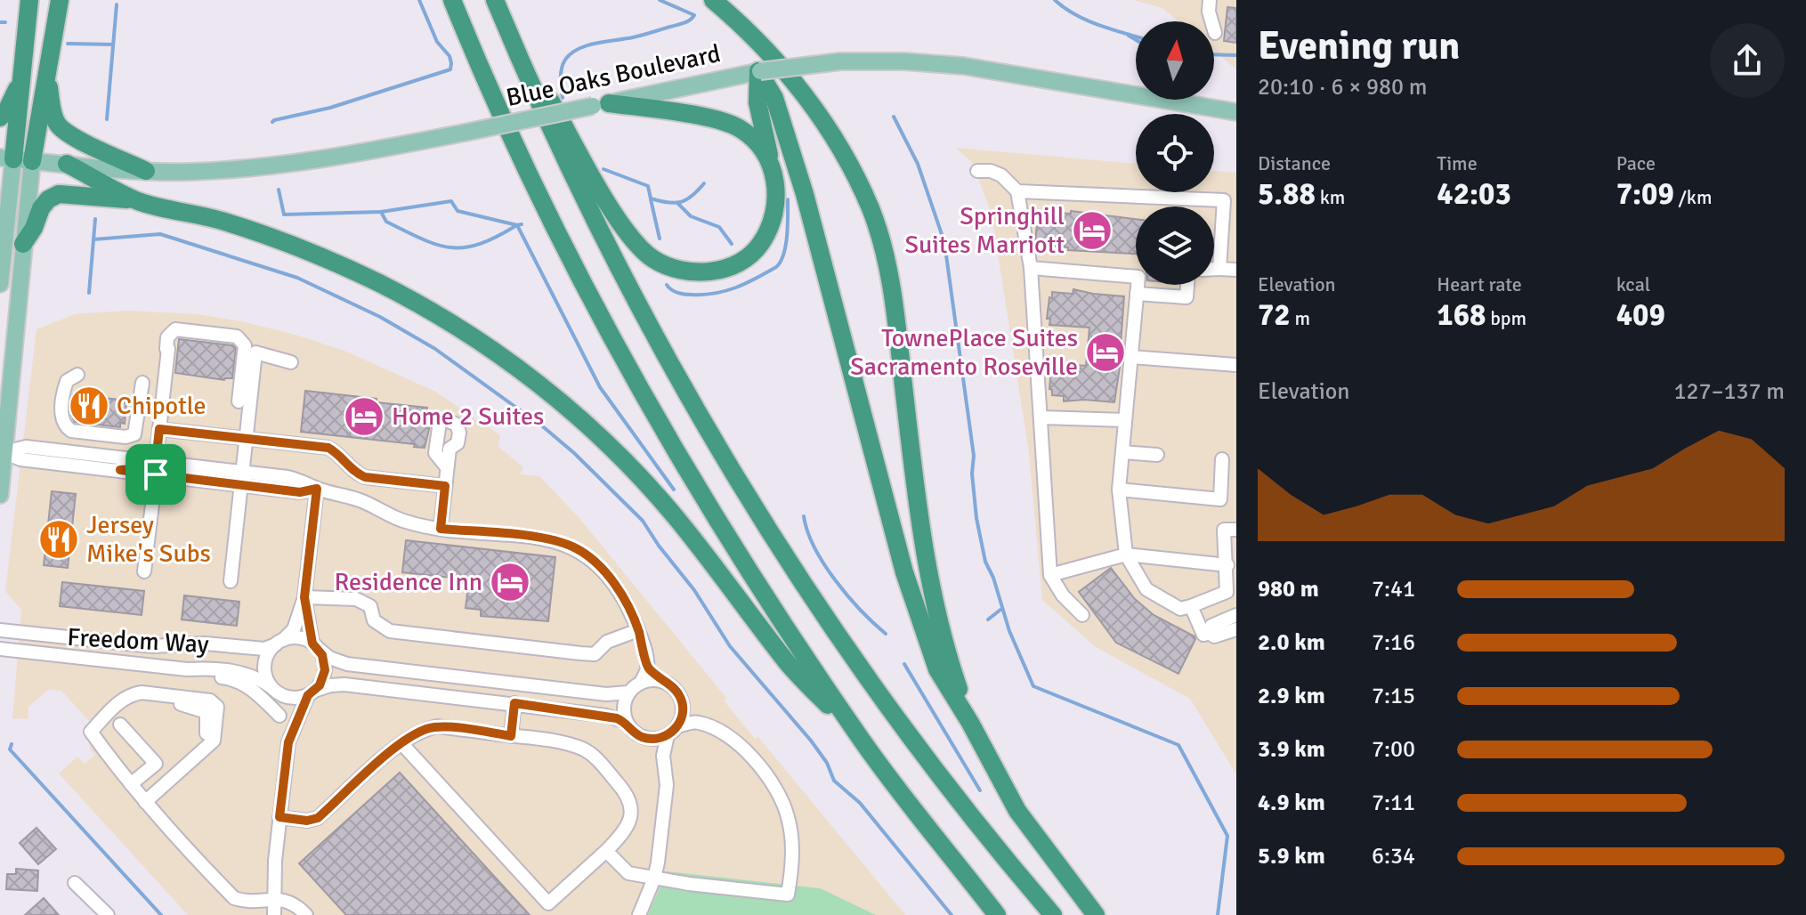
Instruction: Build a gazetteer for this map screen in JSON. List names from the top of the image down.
{
  "streets": {
    "main road": ["Blue Oaks Boulevard"],
    "street": ["Freedom Way"]
  },
  "places": {
    "hotel": [
      "Springhill Suites Marriott",
      "TownePlace Suites Sacramento Roseville",
      "Home 2 Suites",
      "Residence Inn"
    ],
    "restaurant": ["Chipotle", "Jersey Mike's Subs"]
  },
  "north": "top",
  "page": {
    "heading": ["Evening run", "20:10 · 6 × 980 m"],
    "stats": [
      ["Distance", "5.88 km"],
      ["Time", "42:03"],
      ["Pace", "7:09 /km"],
      ["Elevation", "72 m"],
      ["Heart rate", "168 bpm"],
      ["kcal", "409"]
    ],
    "chart": ["Elevation", "127–137 m"],
    "list": [
      {
        "name": "980 m",
        "note": "7:41"
      },
      {
        "name": "2.0 km",
        "note": "7:16"
      },
      {
        "name": "2.9 km",
        "note": "7:15"
      },
      {
        "name": "3.9 km",
        "note": "7:00"
      },
      {
        "name": "4.9 km",
        "note": "7:11"
      },
      {
        "name": "5.9 km",
        "note": "6:34"
      }
    ]
  }
}
